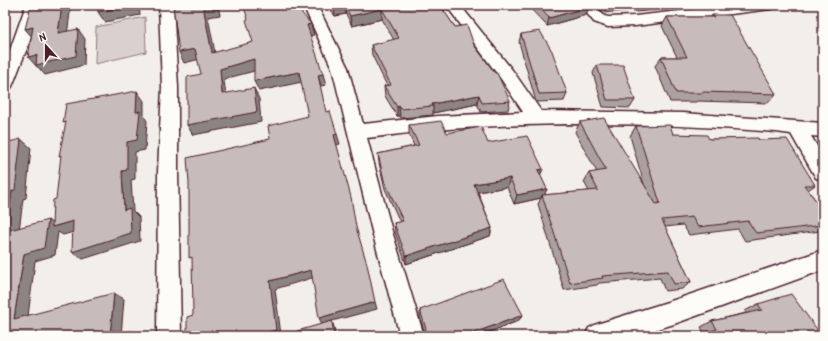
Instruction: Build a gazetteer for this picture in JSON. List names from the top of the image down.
{
  "north": "top"
}
